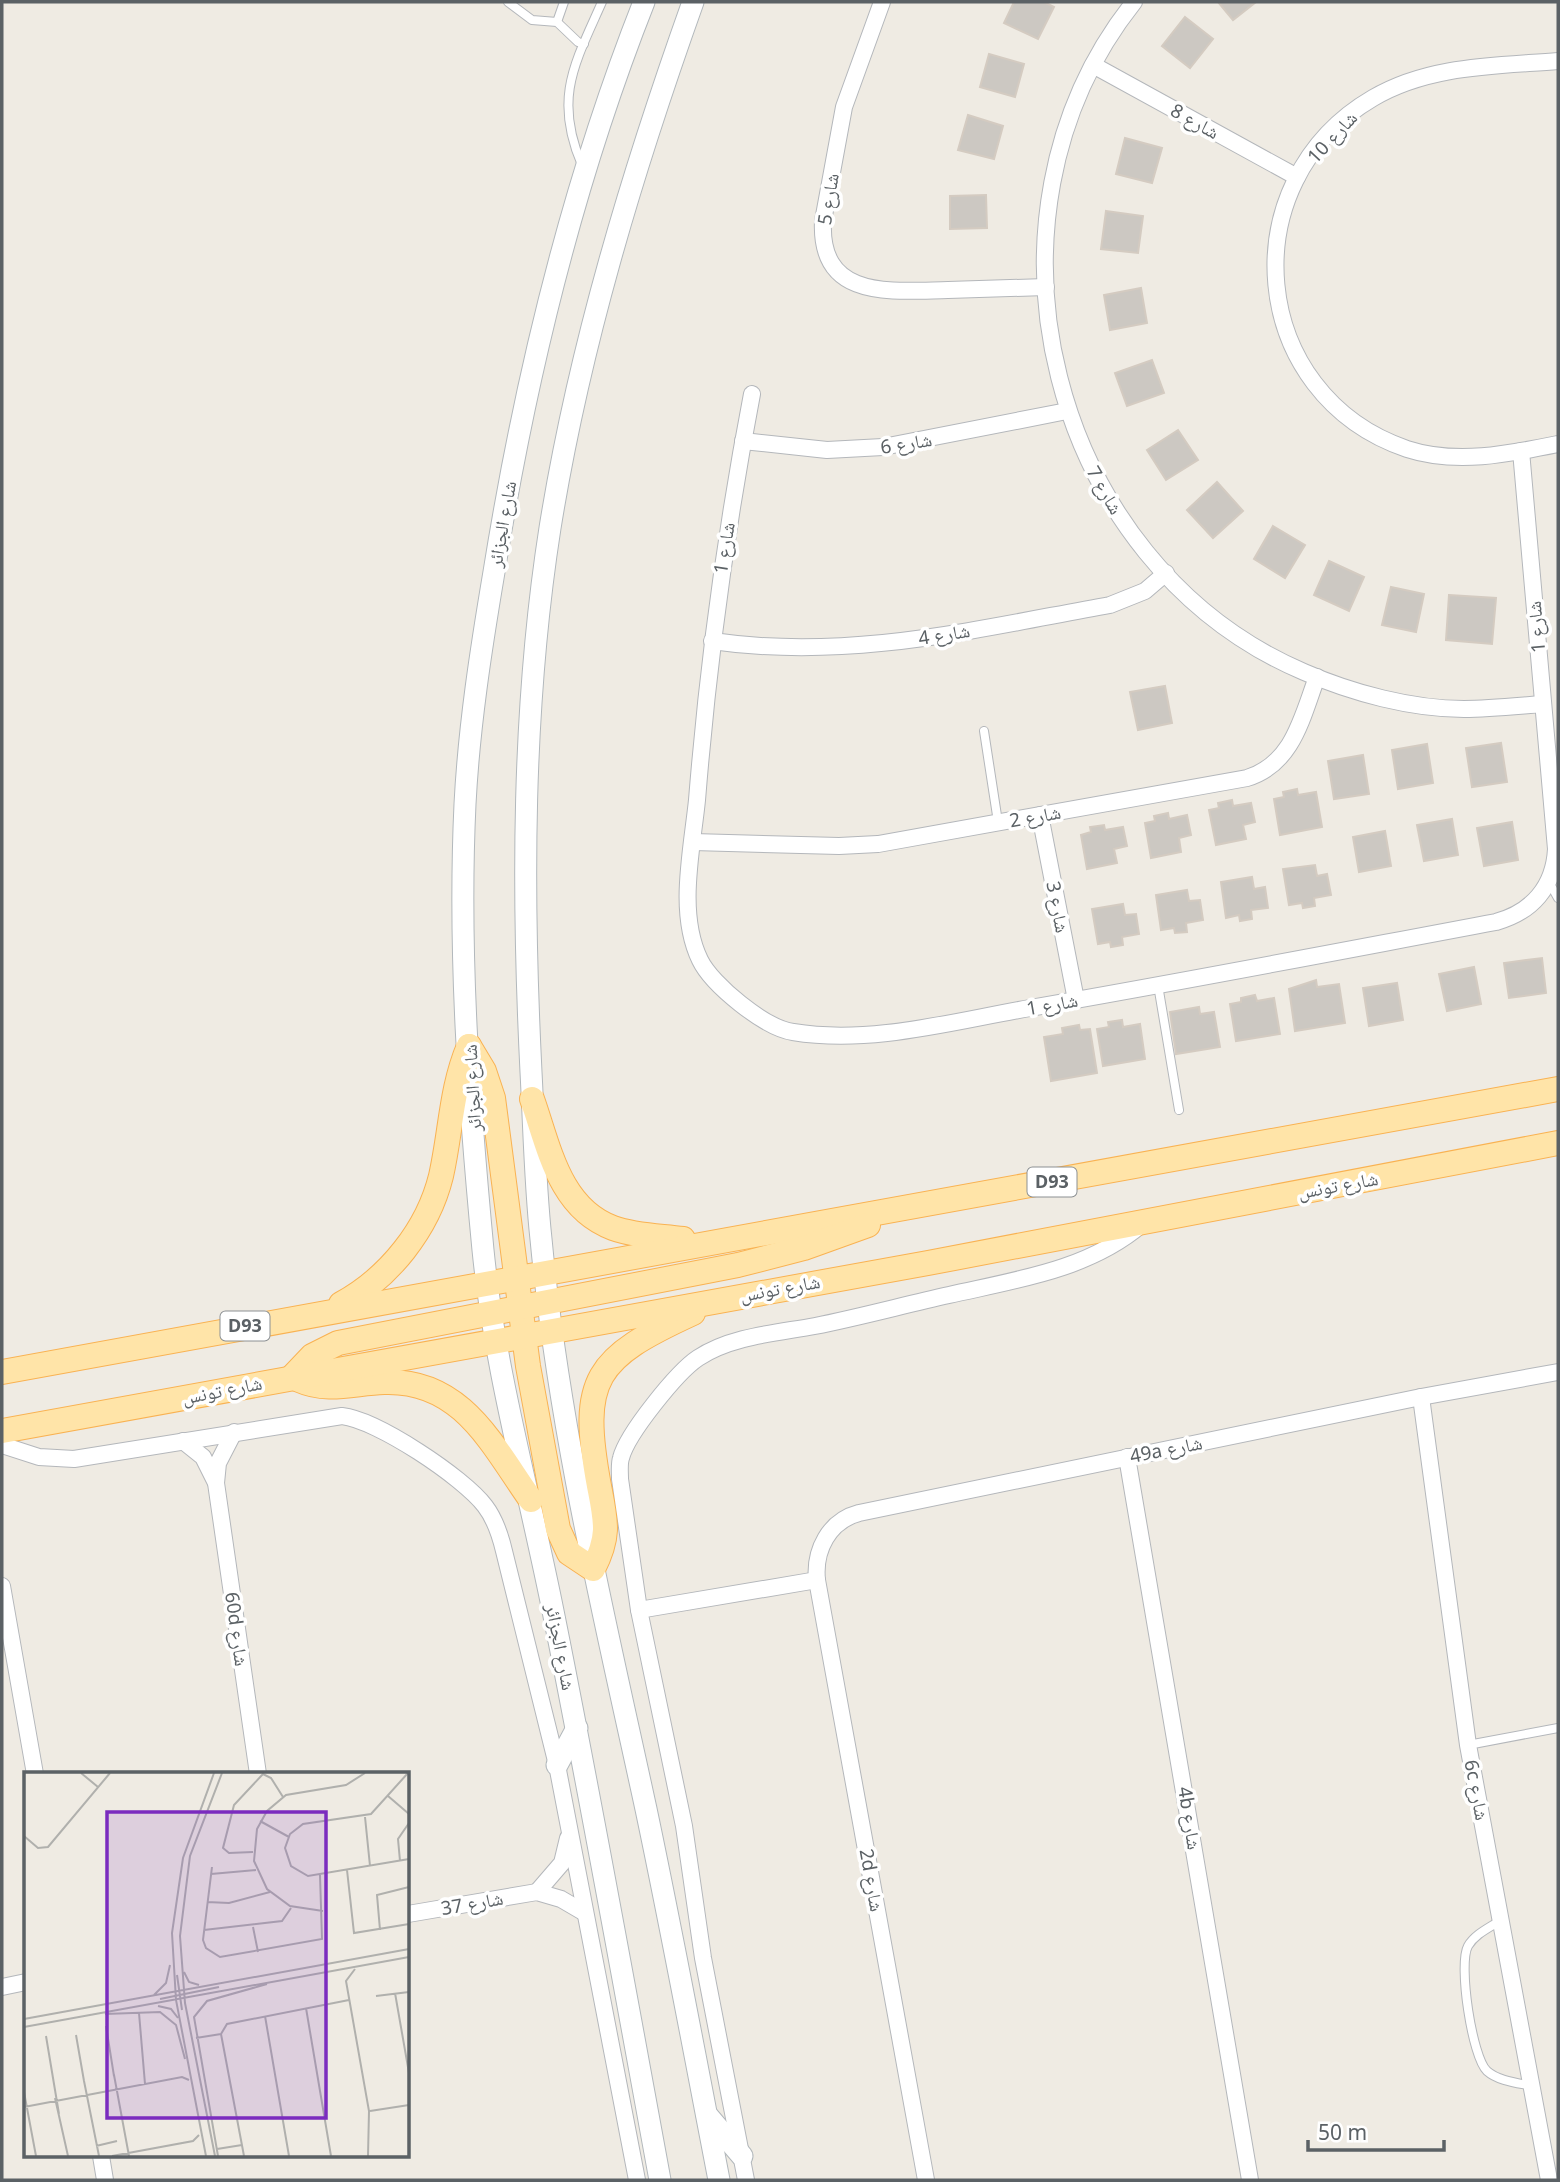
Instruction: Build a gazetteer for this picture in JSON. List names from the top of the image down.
{
  "streets": {
    "main road": ["شارع الجزائر", "D93", "شارع تونس"],
    "street": [
      "شارع 8",
      "شارع 10",
      "شارع 5",
      "شارع 6",
      "شارع 7",
      "شارع 1",
      "شارع 4",
      "شارع 2",
      "شارع 3",
      "49a شارع",
      "60d شارع",
      "6c شارع",
      "4b شارع",
      "2d شارع",
      "شارع 37"
    ]
  },
  "crossings": [
    ["شارع 8", "شارع 10"],
    ["شارع 8", "شارع 7"],
    ["شارع 10", "شارع 1"],
    ["شارع 5", "شارع 7"],
    ["شارع 6", "شارع 7"],
    ["شارع 6", "شارع 1"],
    ["شارع 7", "شارع 1"],
    ["شارع 7", "شارع 4"],
    ["شارع 7", "شارع 2"],
    ["شارع الجزائر", "D93"],
    ["شارع الجزائر", "شارع تونس"],
    ["شارع 1", "شارع 4"],
    ["شارع 1", "شارع 2"],
    ["شارع 1", "شارع 3"],
    ["شارع 2", "شارع 3"],
    ["49a شارع", "6c شارع"],
    ["49a شارع", "4b شارع"],
    ["49a شارع", "2d شارع"]
  ],
  "scale_bar": "50 m"
}
